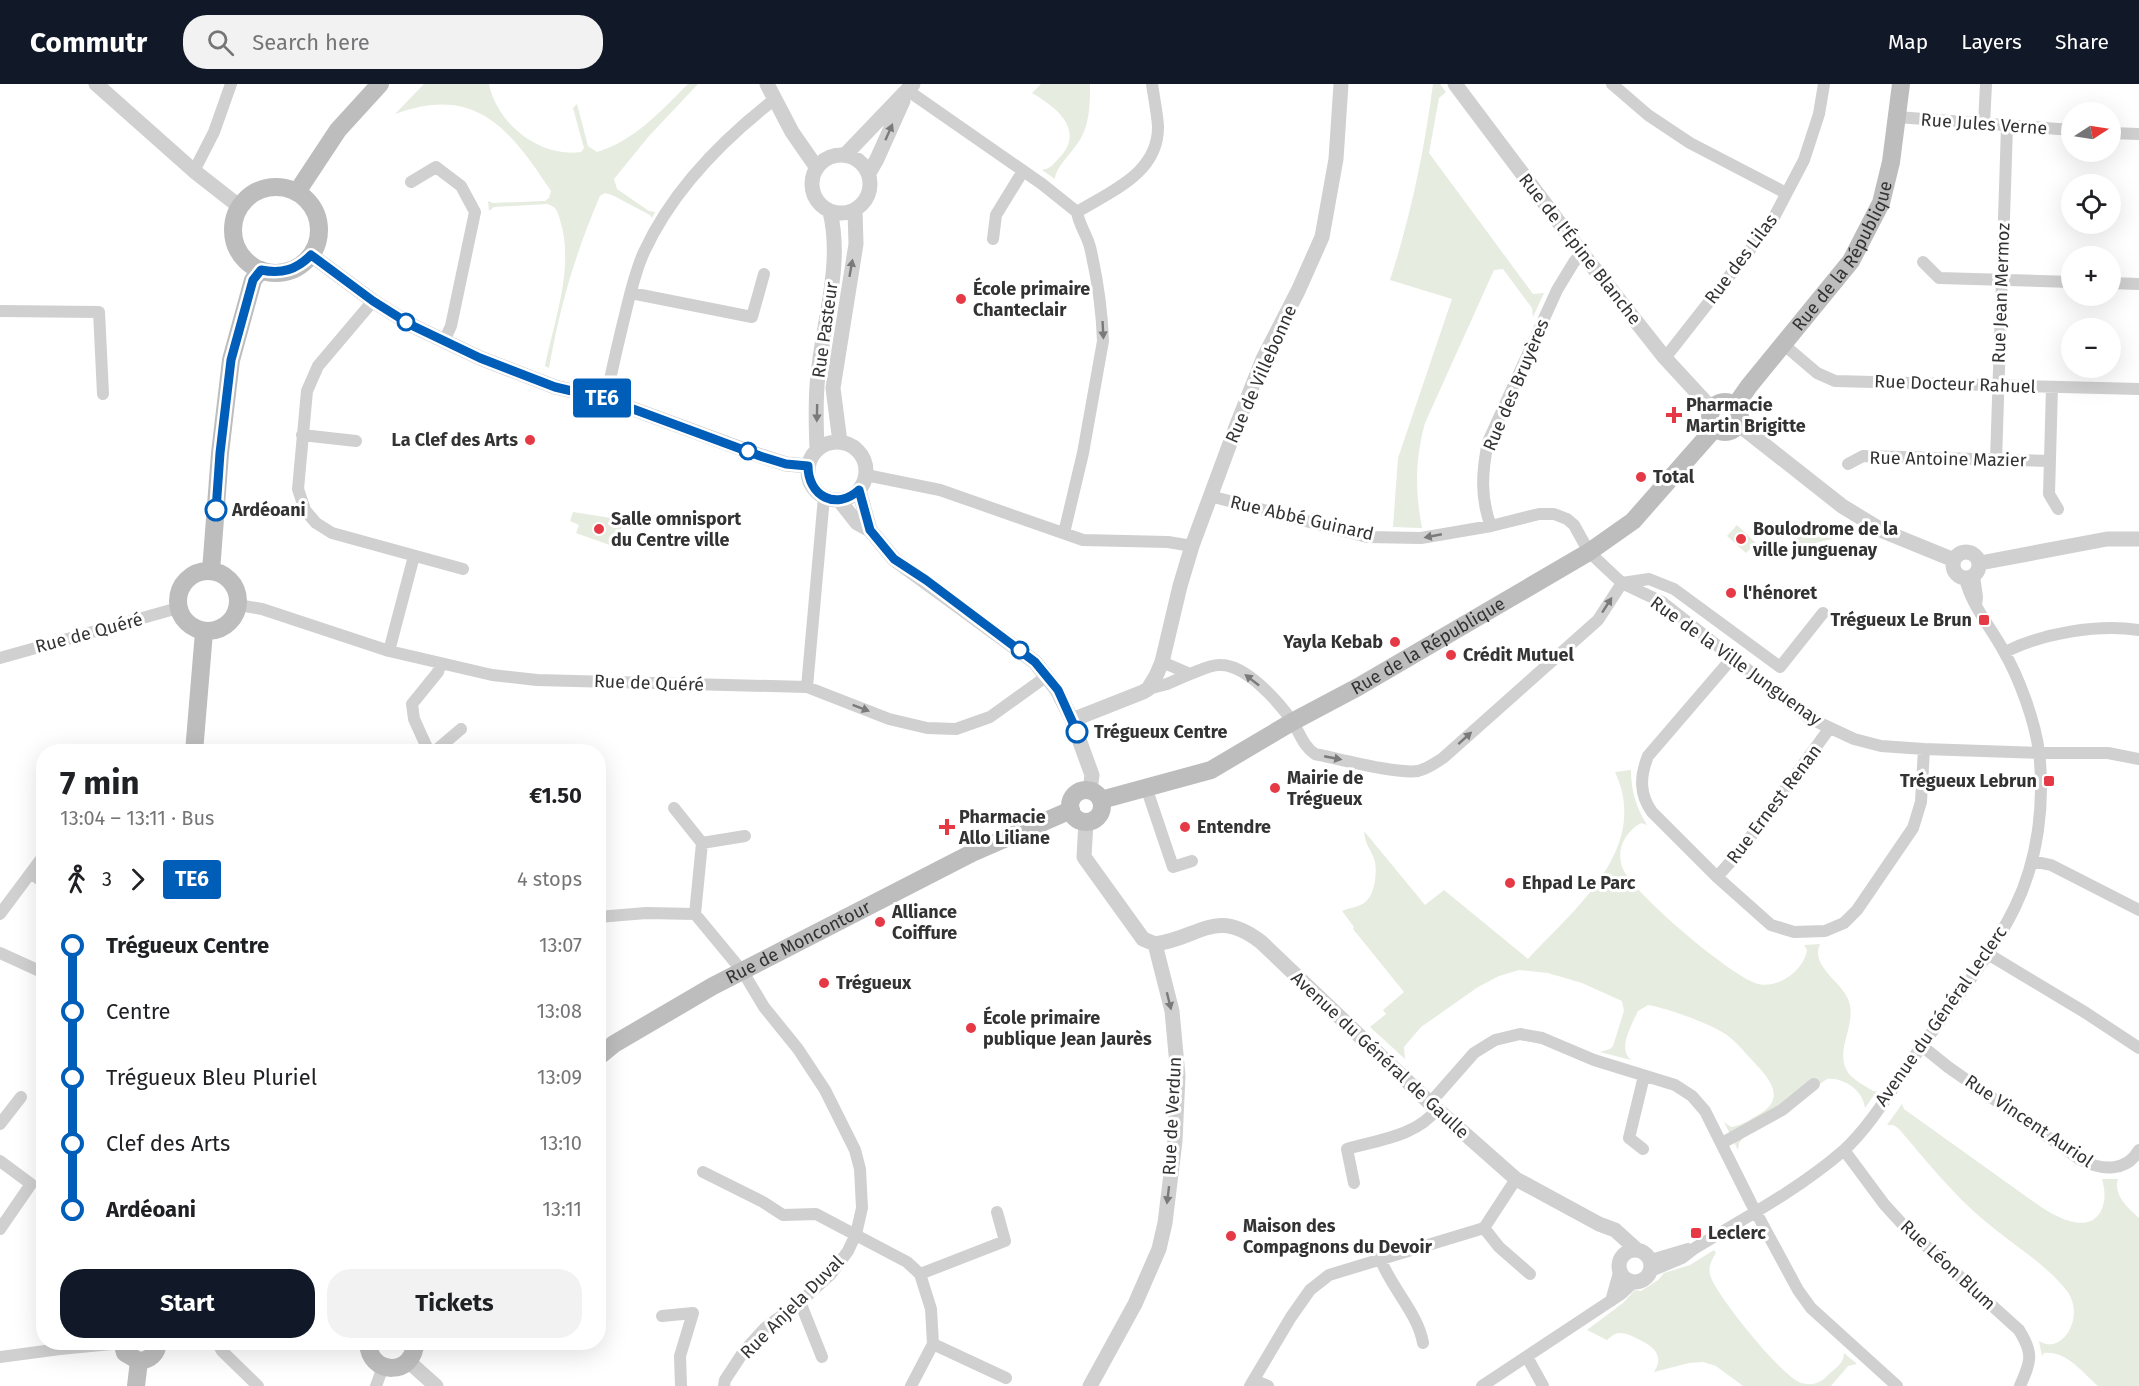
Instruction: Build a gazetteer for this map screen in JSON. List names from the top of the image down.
{
  "streets": {
    "main road": ["Rue de la République", "Rue de Moncontour"],
    "street": [
      "Rue Jules Verne",
      "Rue de l'Épine Blanche",
      "Rue des Lilas",
      "Rue Jean Mermoz",
      "Rue Pasteur",
      "Rue de Villebonne",
      "Rue Docteur Rahuel",
      "Rue des Bruyères",
      "Rue Antoine Mazier",
      "Rue Abbé Guinard",
      "Rue de Quéré",
      "Rue de la Ville Junguenay",
      "Rue Ernest Renan",
      "Avenue du Général Leclerc",
      "Avenue du Général de Gaulle",
      "Rue de Verdun",
      "Rue Vincent Auriol",
      "Rue Léon Blum",
      "Rue Anjela Duval"
    ]
  },
  "crossings": [
    ["Rue Jules Verne", "Rue de la République"],
    ["Rue Jules Verne", "Rue Jean Mermoz"],
    ["Rue de l'Épine Blanche", "Rue de la République"],
    ["Rue de l'Épine Blanche", "Rue des Lilas"],
    ["Rue de l'Épine Blanche", "Rue des Bruyères"],
    ["Rue de la République", "Rue Docteur Rahuel"],
    ["Rue de la République", "Rue Abbé Guinard"],
    ["Rue de la République", "Rue de la Ville Junguenay"],
    ["Rue de la République", "Rue de Moncontour"],
    ["Rue Jean Mermoz", "Rue Docteur Rahuel"],
    ["Rue Jean Mermoz", "Rue Antoine Mazier"],
    ["Rue de Villebonne", "Rue Abbé Guinard"],
    ["Rue des Bruyères", "Rue Abbé Guinard"],
    ["Rue Abbé Guinard", "Rue de la Ville Junguenay"],
    ["Rue de la Ville Junguenay", "Rue Ernest Renan"],
    ["Rue de la Ville Junguenay", "Avenue du Général Leclerc"],
    ["Rue de Moncontour", "Rue Anjela Duval"],
    ["Avenue du Général Leclerc", "Avenue du Général de Gaulle"],
    ["Avenue du Général Leclerc", "Rue Vincent Auriol"],
    ["Avenue du Général Leclerc", "Rue Léon Blum"],
    ["Avenue du Général de Gaulle", "Rue de Verdun"]
  ],
  "one_way": ["Rue Abbé Guinard", "Rue de Verdun"],
  "places": {
    "other": [
      "École primaire Chanteclair",
      "La Clef des Arts",
      "Total",
      "Ardéoani",
      "Salle omnisport du Centre ville",
      "Boulodrome de la ville junguenay",
      "l'hénoret",
      "Yayla Kebab",
      "Crédit Mutuel",
      "Trégueux Centre",
      "Mairie de Trégueux",
      "Entendre",
      "Ehpad Le Parc",
      "Alliance Coiffure",
      "Trégueux",
      "École primaire publique Jean Jaurès",
      "Maison des Compagnons du Devoir"
    ],
    "health": ["Pharmacie Martin Brigitte", "Pharmacie Allo Liliane"],
    "transit": ["Trégueux Le Brun", "Trégueux Lebrun", "Leclerc"]
  },
  "lines": ["bus line TE6"],
  "north": "right",
  "page": {
    "header": "Commutr",
    "search": "Search here",
    "nav": ["Map", "Layers", "Share"],
    "on_map": "TE6",
    "map_buttons": ["+", "−"],
    "heading": ["7 min", "13:04 – 13:11 · Bus", "€1.50"],
    "legs": ["3", "TE6", "4 stops"],
    "list": [
      {
        "name": "Trégueux Centre",
        "value": "13:07"
      },
      {
        "name": "Centre",
        "value": "13:08"
      },
      {
        "name": "Trégueux Bleu Pluriel",
        "value": "13:09"
      },
      {
        "name": "Clef des Arts",
        "value": "13:10"
      },
      {
        "name": "Ardéoani",
        "value": "13:11"
      }
    ],
    "buttons": ["Start", "Tickets"]
  }
}
